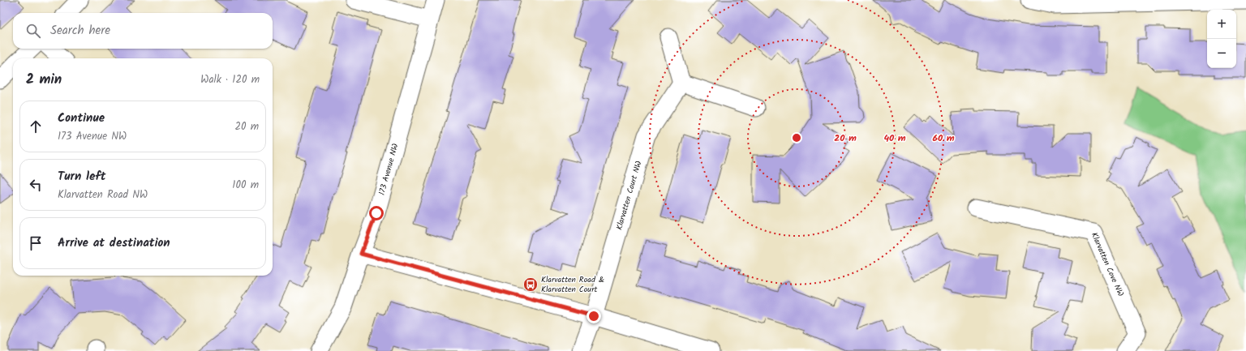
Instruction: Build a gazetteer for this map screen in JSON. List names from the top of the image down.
{
  "streets": {
    "street": ["173 Avenue NW", "Klarvatten Court NW", "Klarvatten Cove NW"]
  },
  "places": {
    "bus stop": ["Klarvatten Road & Klarvatten Court"]
  },
  "page": {
    "map_buttons": ["+", "−"],
    "search": "Search here",
    "heading": ["2 min", "Walk · 120 m"],
    "list": [
      ["Continue", "173 Avenue NW", "20 m"],
      ["Turn left", "Klarvatten Road NW", "100 m"],
      "Arrive at destination"
    ]
  },
  "rings": ["20 m", "40 m", "60 m"]
}
